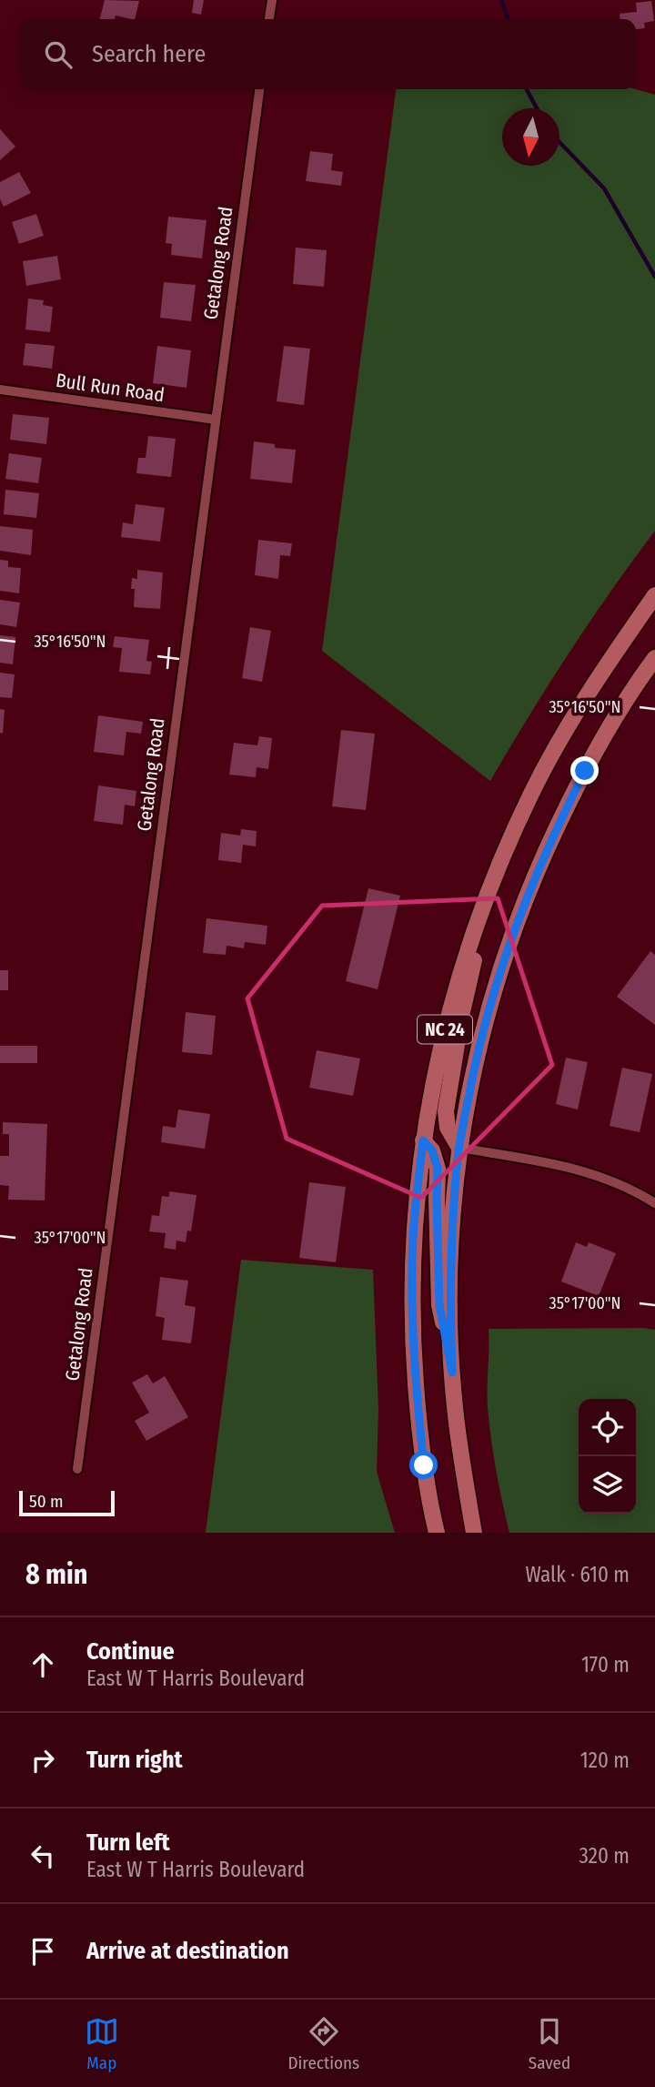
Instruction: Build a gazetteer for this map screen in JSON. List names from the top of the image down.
{
  "streets": {
    "main road": ["NC 24"],
    "street": ["Getalong Road", "Bull Run Road"]
  },
  "crossings": [
    ["Getalong Road", "Bull Run Road"]
  ],
  "scale_bar": "50 m",
  "north": "bottom",
  "page": {
    "search": "Search here",
    "scale": "50 m",
    "heading": ["8 min", "Walk · 610 m"],
    "list": [
      ["Continue", "East W T Harris Boulevard", "170 m"],
      ["Turn right", "120 m"],
      ["Turn left", "East W T Harris Boulevard", "320 m"],
      "Arrive at destination"
    ],
    "nav": ["Map", "Directions", "Saved"]
  },
  "coordinates": ["35°16'50\"N", "35°17'00\"N"]
}
